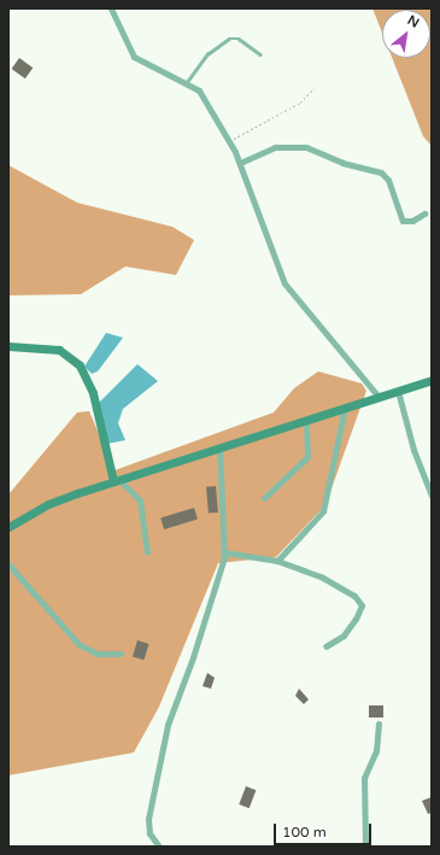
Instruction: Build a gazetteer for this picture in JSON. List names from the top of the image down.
{
  "scale_bar": "100 m",
  "north": "top right"
}
